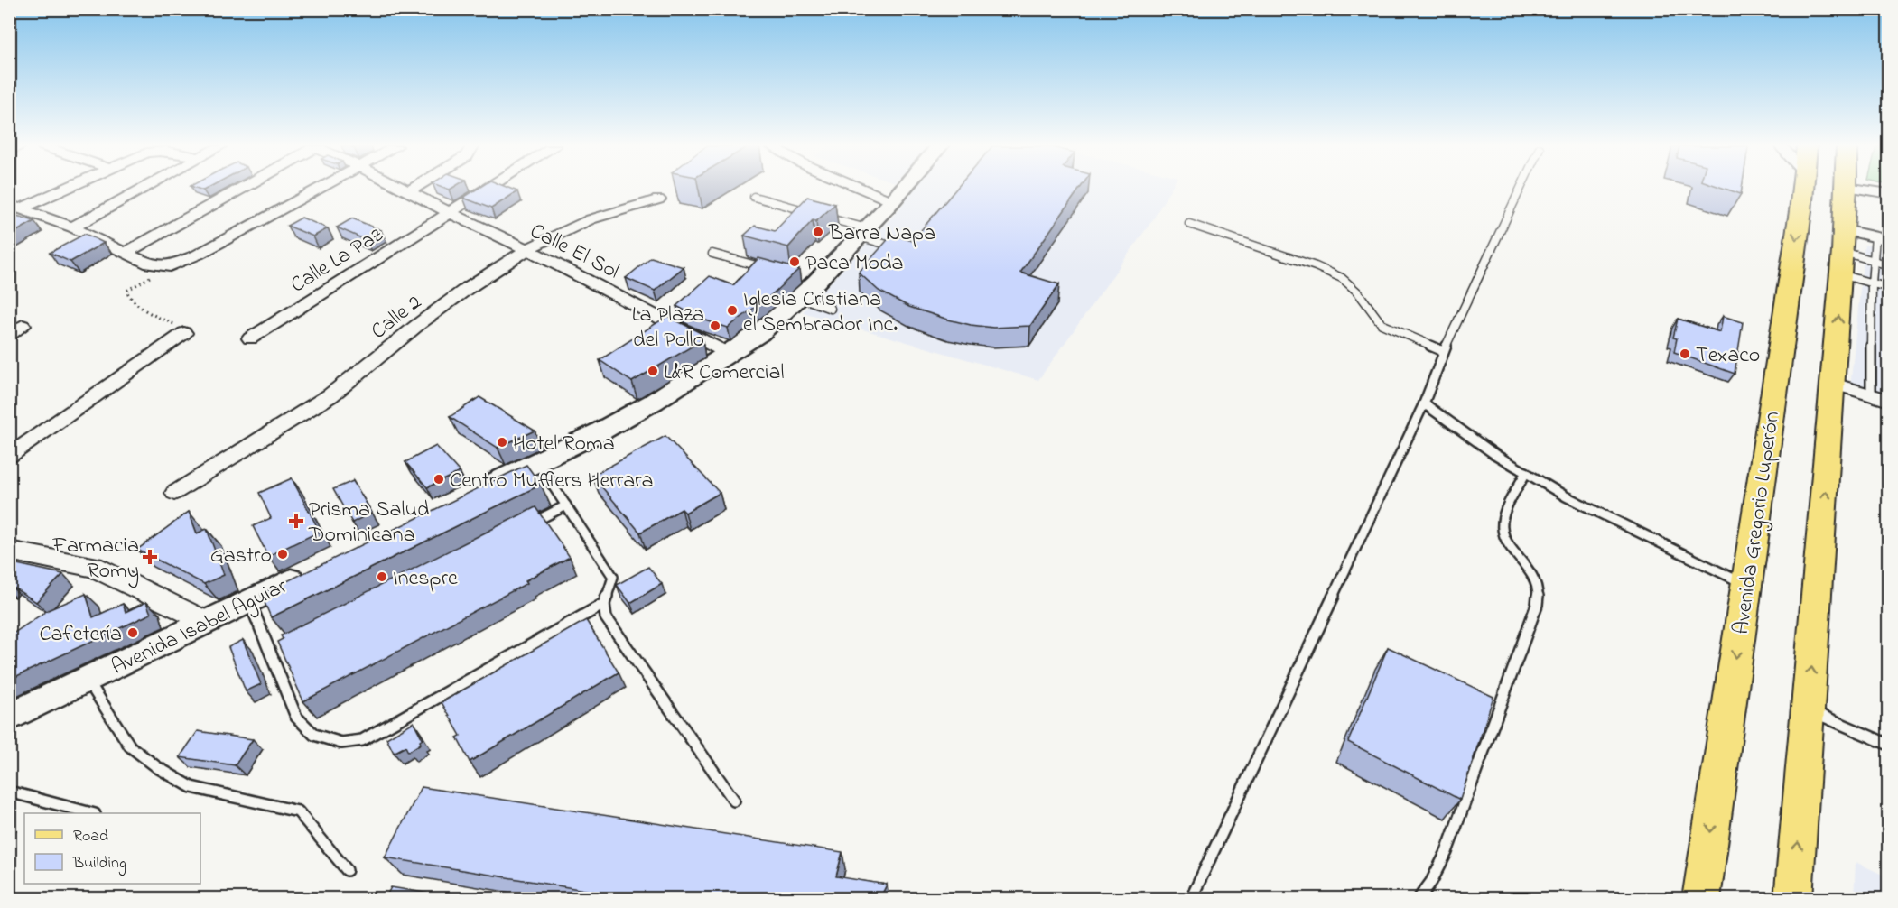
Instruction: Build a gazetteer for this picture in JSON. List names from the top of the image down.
{
  "streets": {
    "main road": ["Avenida Gregorio Luperón", "Avenida Isabel Aguiar"],
    "street": ["Calle El Sol", "Calle La Paz", "Calle 2"]
  },
  "crossings": [
    ["Calle El Sol", "Calle La Paz"],
    ["Calle El Sol", "Calle 2"]
  ],
  "places": {
    "other": [
      "Barra Napa",
      "Paca Moda",
      "Iglesia Cristiana el Sembrador Inc.",
      "La Plaza del Pollo",
      "Texaco",
      "L&R Comercial",
      "Hotel Roma",
      "Centro Mufflers Herrara",
      "Gastro",
      "Inespre",
      "Cafetería"
    ],
    "health": ["Prisma Salud Dominicana", "Farmacia Romy"]
  },
  "legend": ["Road", "Building"]
}
